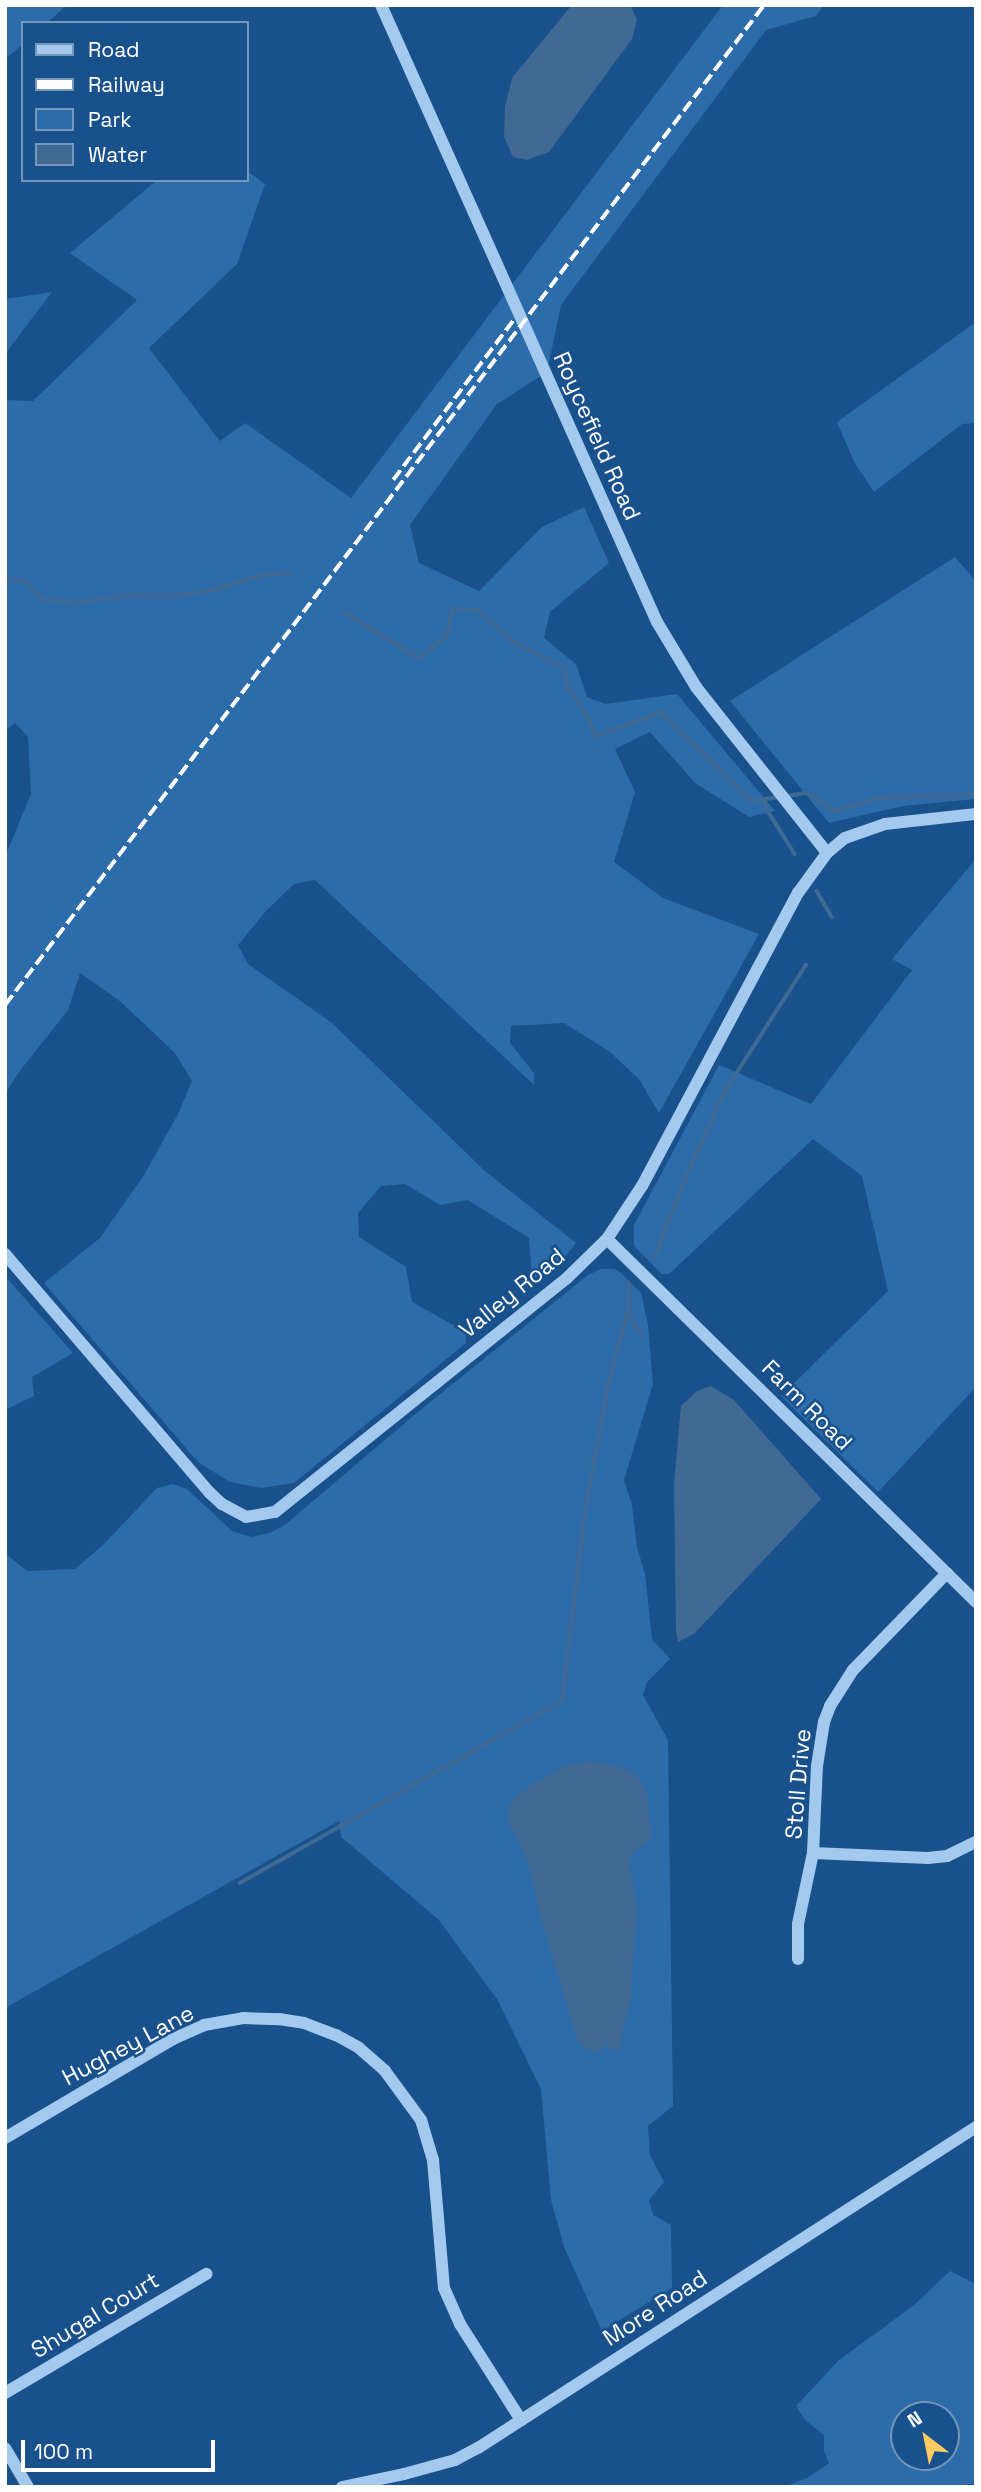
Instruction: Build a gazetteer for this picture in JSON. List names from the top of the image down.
{
  "streets": {
    "street": [
      "Roycefield Road",
      "Valley Road",
      "Farm Road",
      "Stoll Drive",
      "Hughey Lane",
      "More Road",
      "Shugal Court"
    ]
  },
  "crossings": [
    ["Roycefield Road", "Valley Road"],
    ["Valley Road", "Farm Road"],
    ["Farm Road", "Stoll Drive"],
    ["Hughey Lane", "More Road"]
  ],
  "legend": [
    "Road",
    "Railway",
    "Park",
    "Water"
  ],
  "scale_bar": "100 m",
  "north": "top left"
}
